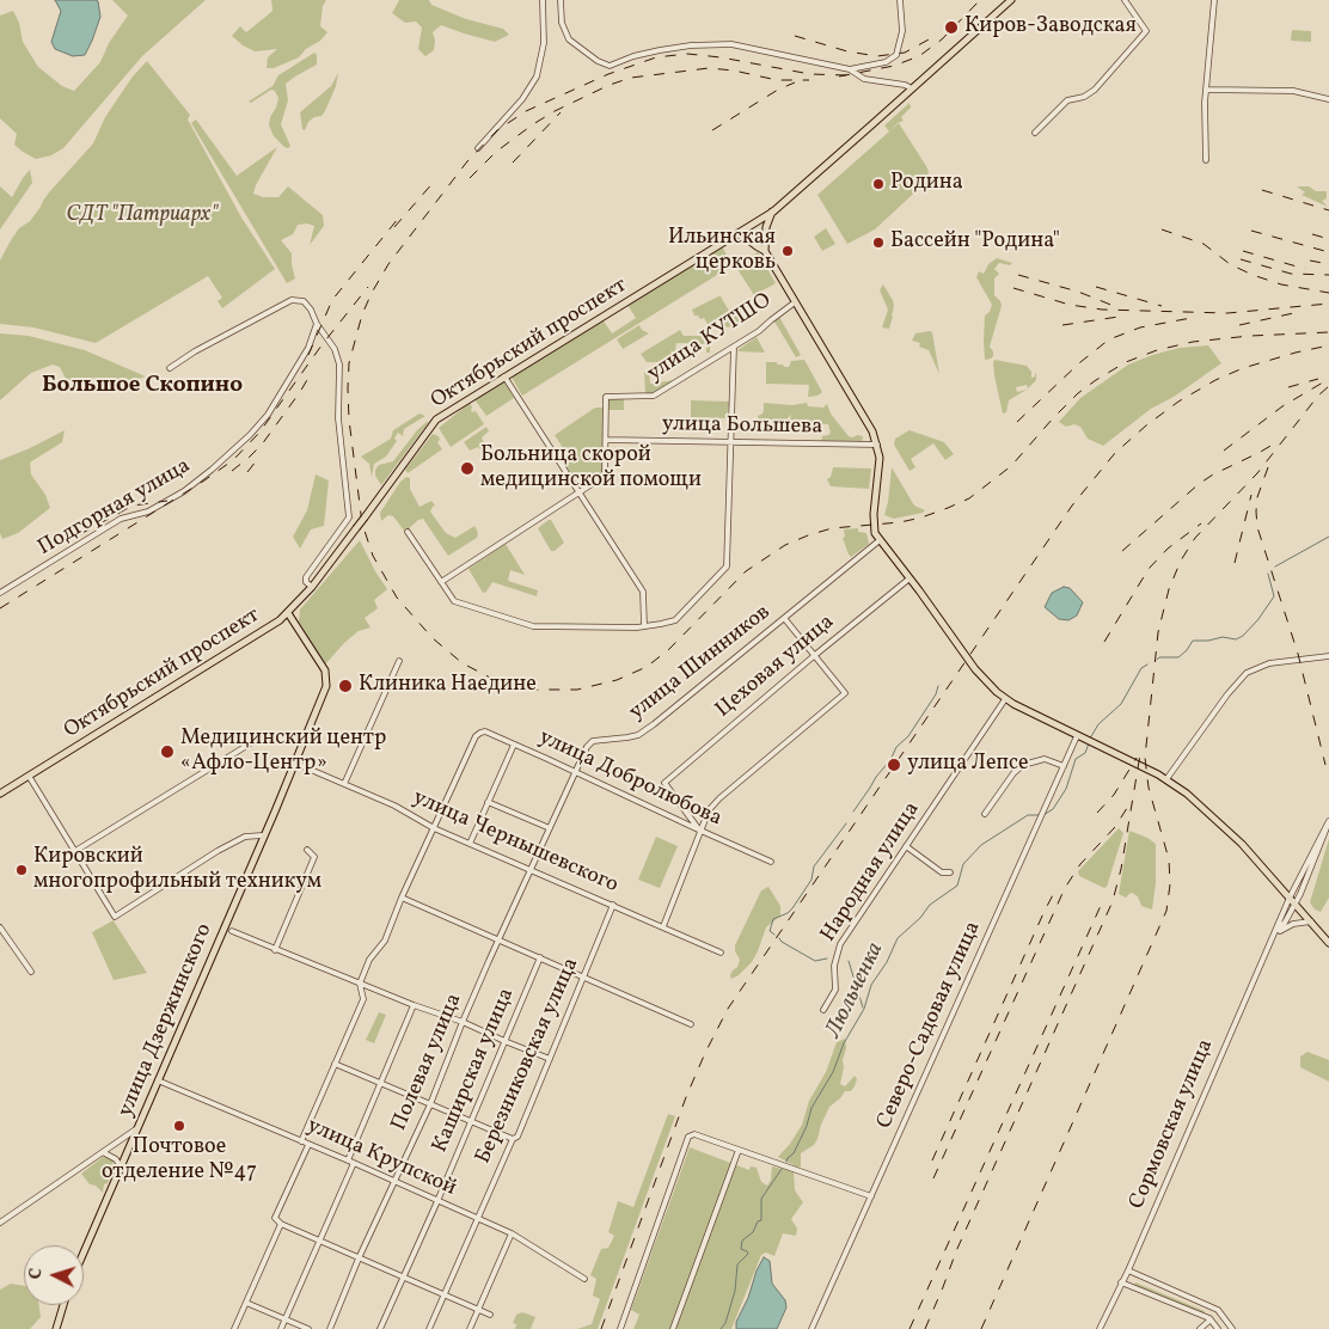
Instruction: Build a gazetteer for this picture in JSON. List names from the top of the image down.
{
  "streets": {
    "main road": ["Октябрьский проспект", "улица Дзержинского"],
    "street": [
      "улица КУТШО",
      "улица Большева",
      "Подгорная улица",
      "улица Шинников",
      "Цеховая улица",
      "улица Добролюбова",
      "улица Чернышевского",
      "Народная улица",
      "Северо-Садовая улица",
      "Березниковская улица",
      "Полевая улица",
      "Каширская улица",
      "Сормовская улица",
      "улица Крупской"
    ]
  },
  "crossings": [
    ["улица КУТШО", "улица Большева"],
    ["Октябрьский проспект", "улица Дзержинского"],
    ["улица Шинников", "улица Добролюбова"],
    ["улица Шинников", "улица Чернышевского"],
    ["улица Шинников", "Полевая улица"],
    ["Цеховая улица", "улица Добролюбова"],
    ["улица Добролюбова", "улица Чернышевского"],
    ["улица Чернышевского", "улица Дзержинского"],
    ["улица Чернышевского", "Березниковская улица"],
    ["улица Дзержинского", "улица Крупской"],
    ["Березниковская улица", "улица Крупской"],
    ["Полевая улица", "улица Крупской"],
    ["Каширская улица", "улица Крупской"]
  ],
  "districts": ["Большое Скопино"],
  "water": ["Люльченка"],
  "parks": ["СДТ \"Патриарх\""],
  "places": [
    "Киров-Заводская",
    "Родина",
    "Бассейн \"Родина\"",
    "Ильинская церковь",
    "Больница скорой медицинской помощи",
    "Клиника Наедине",
    "Медицинский центр «Афло-Центр»",
    "улица Лепсе",
    "Кировский многопрофильный техникум",
    "Почтовое отделение №47"
  ],
  "north": "left"
}
